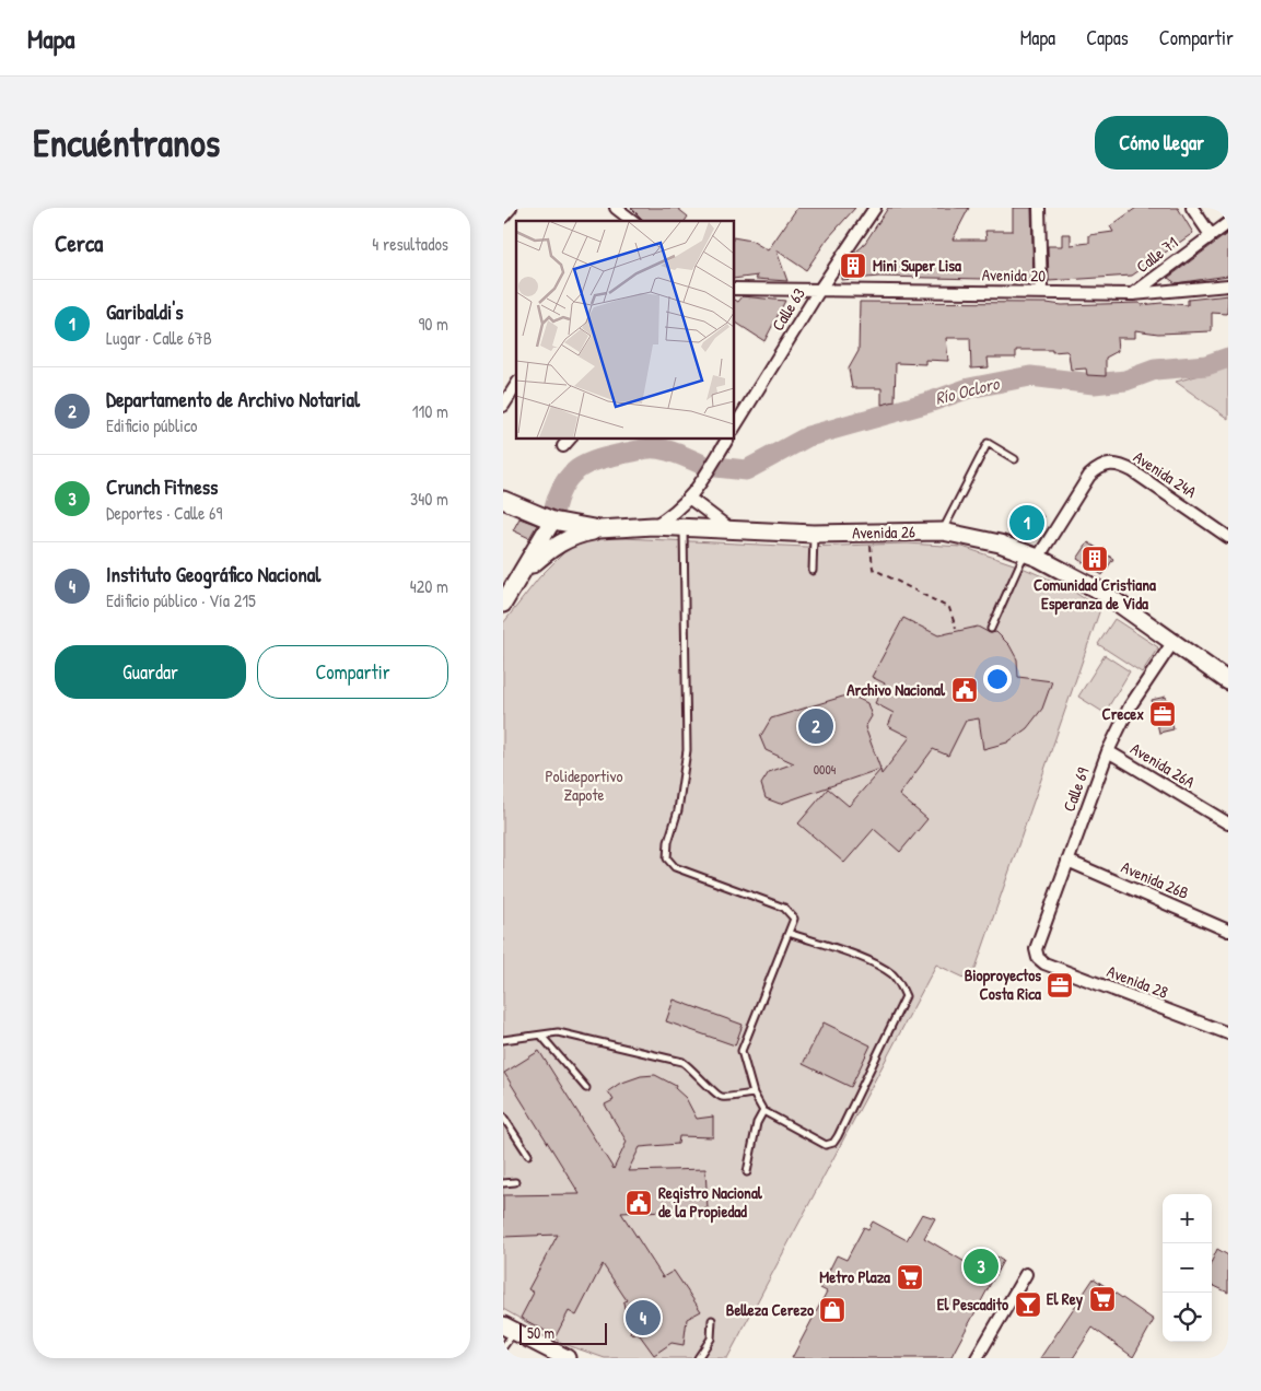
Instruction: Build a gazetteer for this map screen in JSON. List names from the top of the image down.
{
  "streets": {
    "street": [
      "Calle 71",
      "Avenida 20",
      "Calle 63",
      "Avenida 24A",
      "Avenida 26",
      "Avenida 26A",
      "Calle 69",
      "Avenida 26B",
      "Avenida 28"
    ]
  },
  "crossings": [
    ["Calle 71", "Avenida 20"],
    ["Avenida 20", "Calle 63"],
    ["Avenida 24A", "Avenida 26"],
    ["Avenida 26", "Calle 69"],
    ["Avenida 26A", "Calle 69"],
    ["Calle 69", "Avenida 26B"],
    ["Calle 69", "Avenida 28"]
  ],
  "water": ["Río Ocloro"],
  "parks": ["Polideportivo Zapote"],
  "places": {
    "building": ["Mini Super Lisa", "Comunidad Cristiana Esperanza de Vida"],
    "public building": ["Archivo Nacional", "Registro Nacional de la Propiedad"],
    "office": ["Crecex", "Bioproyectos Costa Rica"],
    "supermarket": ["Metro Plaza", "El Rey"],
    "bar": ["El Pescadito"],
    "shop": ["Belleza Cerezo"]
  },
  "house_numbers": ["0004"],
  "scale_bar": "50 m",
  "page": {
    "header": "Mapa",
    "nav": ["Mapa", "Capas", "Compartir"],
    "buttons": [
      "Cómo llegar",
      ["Guardar", "Compartir"]
    ],
    "title": "Encuéntranos",
    "heading": ["Cerca", "4 resultados"],
    "list": [
      {
        "mark": "1",
        "name": "Garibaldi's",
        "note": "Lugar · Calle 67B",
        "value": "90 m"
      },
      {
        "mark": "2",
        "name": "Departamento de Archivo Notarial",
        "note": "Edificio público",
        "value": "110 m"
      },
      {
        "mark": "3",
        "name": "Crunch Fitness",
        "note": "Deportes · Calle 69",
        "value": "340 m"
      },
      {
        "mark": "4",
        "name": "Instituto Geográfico Nacional",
        "note": "Edificio público · Vía 215",
        "value": "420 m"
      }
    ],
    "pins": [
      "1",
      "2",
      "3",
      "4"
    ],
    "map_buttons": ["+", "−"],
    "scale": "50 m"
  }
}
